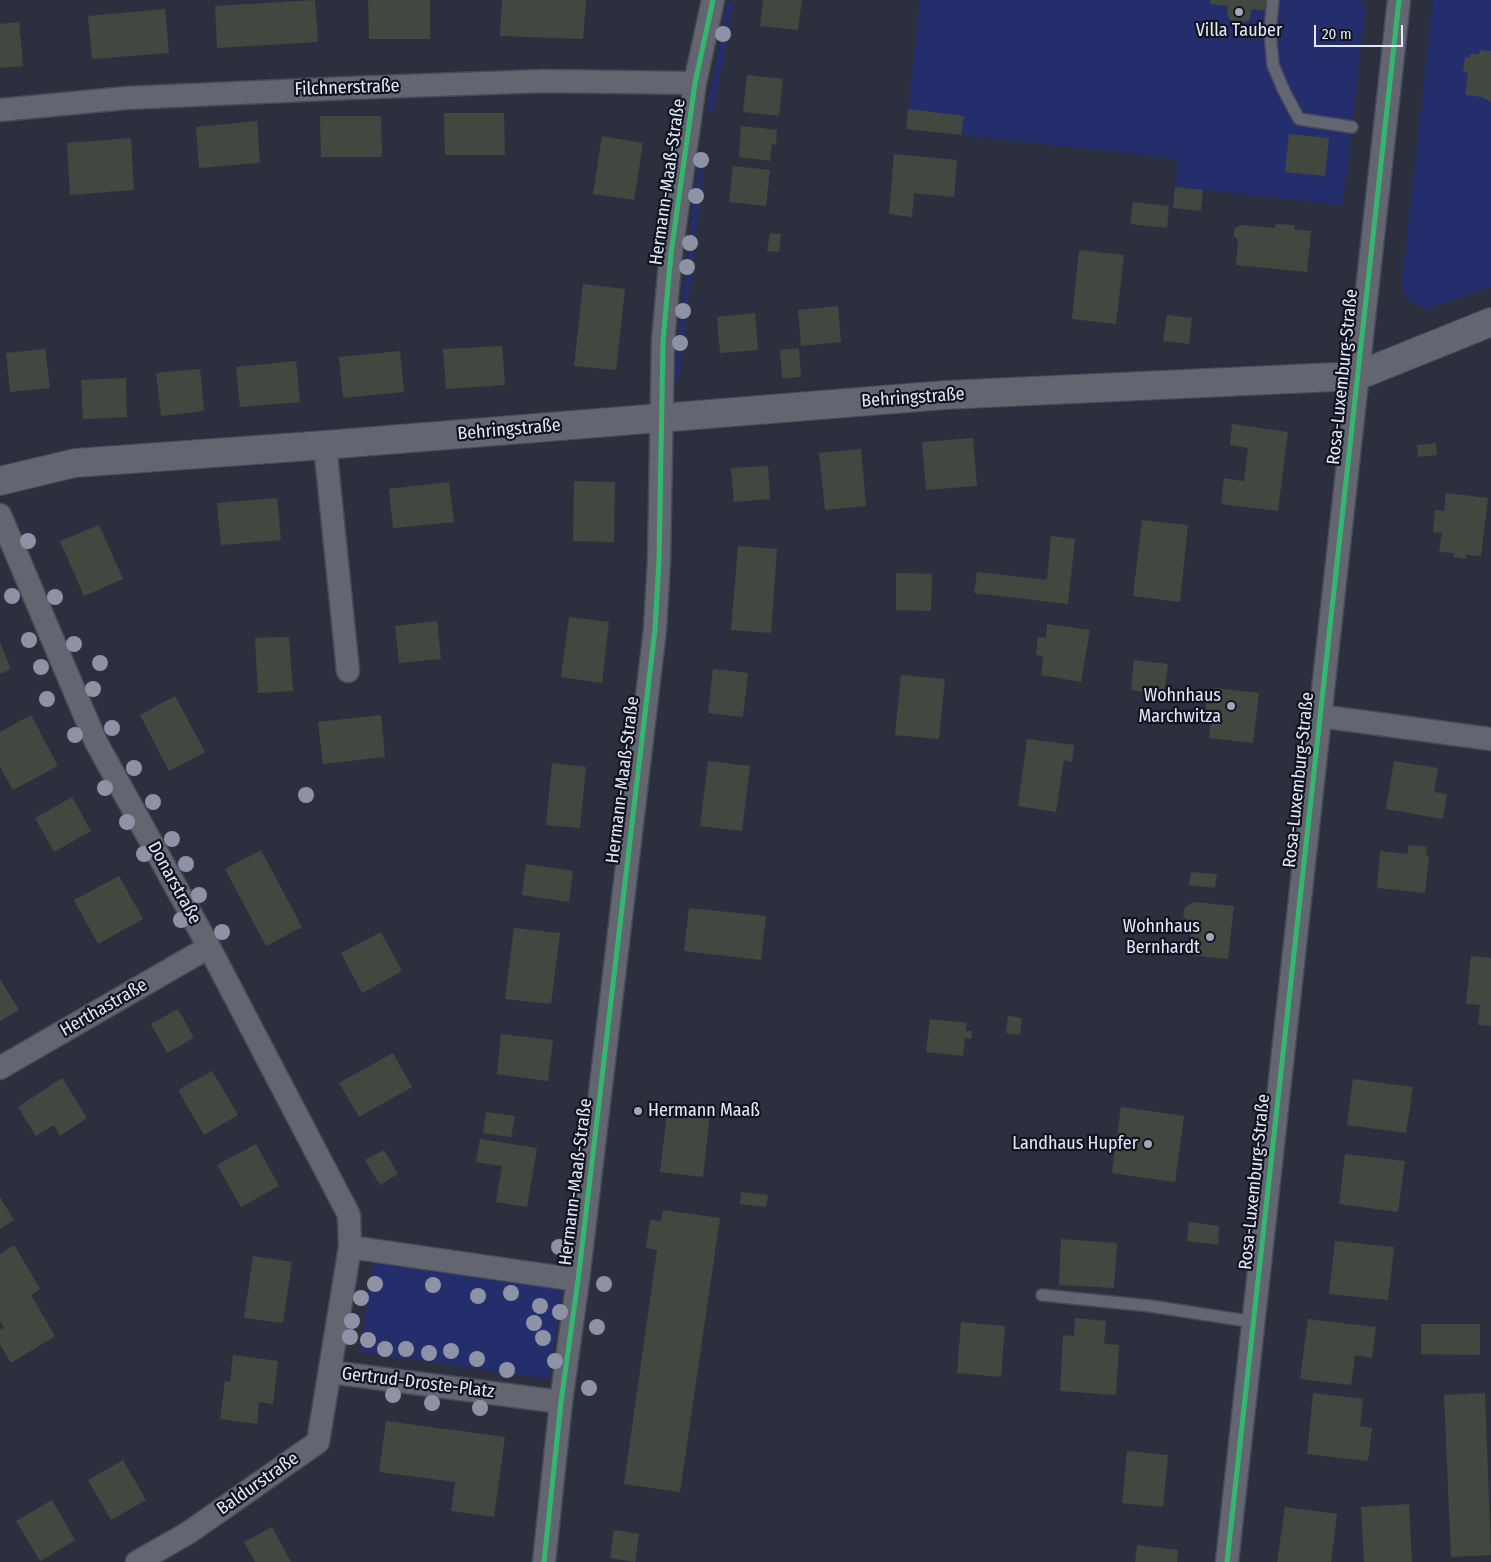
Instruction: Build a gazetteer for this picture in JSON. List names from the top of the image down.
{
  "streets": {
    "street": [
      "Filchnerstraße",
      "Hermann-Maaß-Straße",
      "Rosa-Luxemburg-Straße",
      "Behringstraße",
      "Donarstraße",
      "Herthastraße",
      "Gertrud-Droste-Platz",
      "Baldurstraße"
    ]
  },
  "crossings": [
    ["Filchnerstraße", "Hermann-Maaß-Straße"],
    ["Hermann-Maaß-Straße", "Behringstraße"],
    ["Hermann-Maaß-Straße", "Gertrud-Droste-Platz"],
    ["Rosa-Luxemburg-Straße", "Behringstraße"],
    ["Donarstraße", "Herthastraße"],
    ["Donarstraße", "Gertrud-Droste-Platz"],
    ["Gertrud-Droste-Platz", "Baldurstraße"]
  ],
  "places": [
    "Villa Tauber",
    "Wohnhaus Marchwitza",
    "Wohnhaus Bernhardt",
    "Hermann Maaß",
    "Landhaus Hupfer"
  ],
  "scale_bar": "20 m"
}
